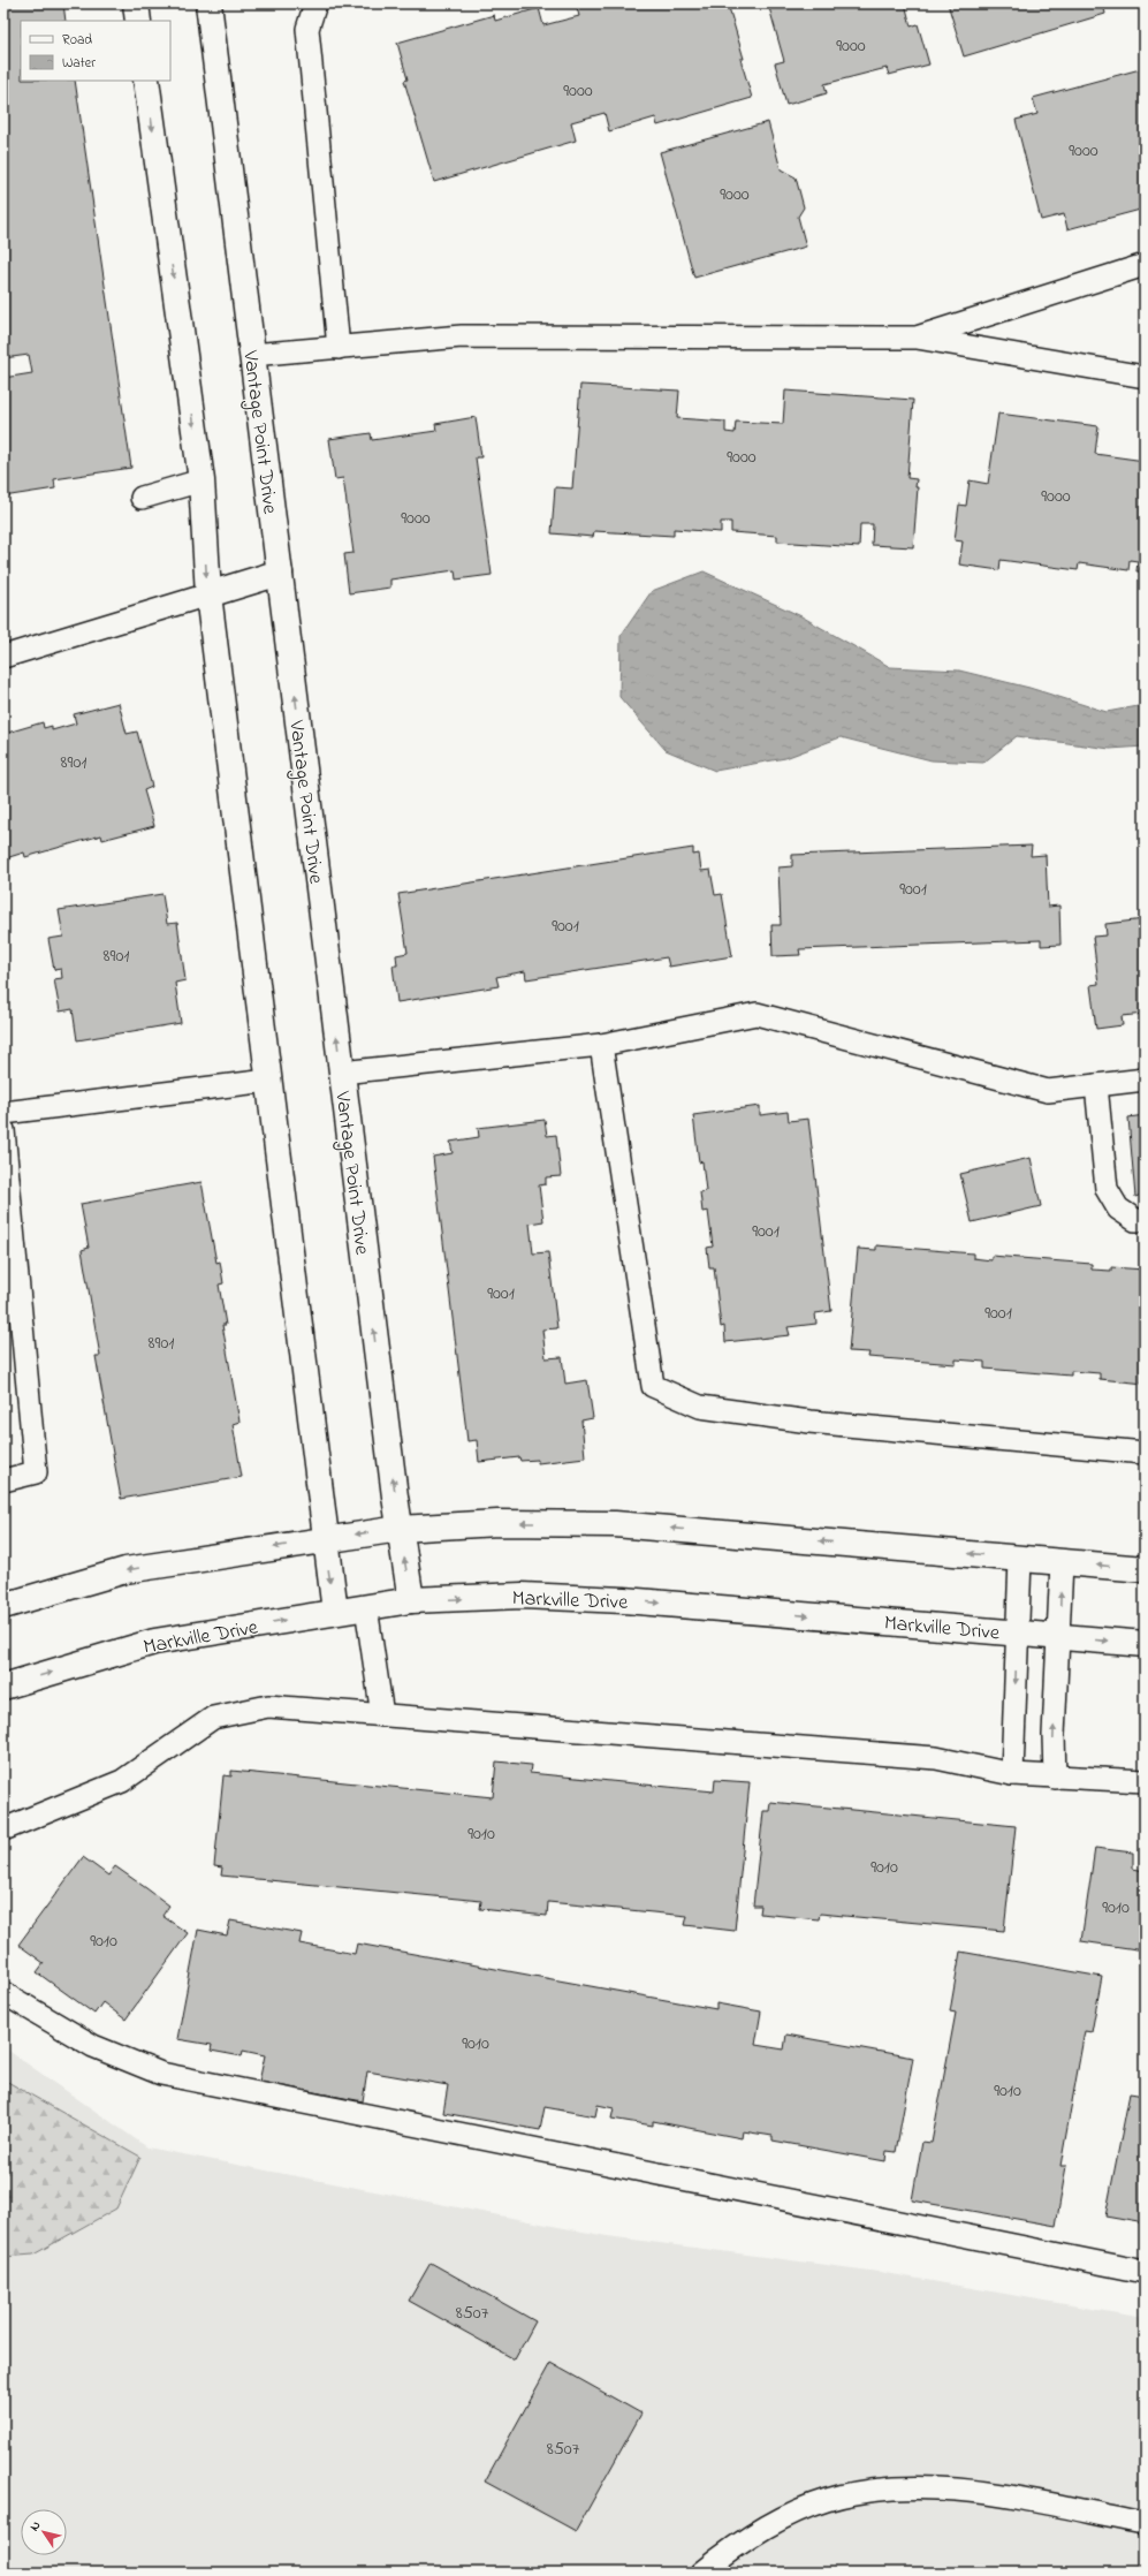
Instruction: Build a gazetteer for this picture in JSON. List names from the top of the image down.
{
  "streets": {
    "street": ["Vantage Point Drive", "Markville Drive"]
  },
  "crossings": [
    ["Vantage Point Drive", "Markville Drive"]
  ],
  "house_numbers": [
    "9000",
    "9000",
    "9000",
    "9000",
    "9000",
    "9000",
    "9000",
    "8901",
    "9001",
    "9001",
    "8901",
    "9001",
    "9001",
    "9001",
    "8901",
    "9010",
    "9010",
    "9010",
    "9010",
    "9010",
    "9010",
    "8507",
    "8507"
  ],
  "legend": ["Road", "Water"],
  "north": "top left"
}
